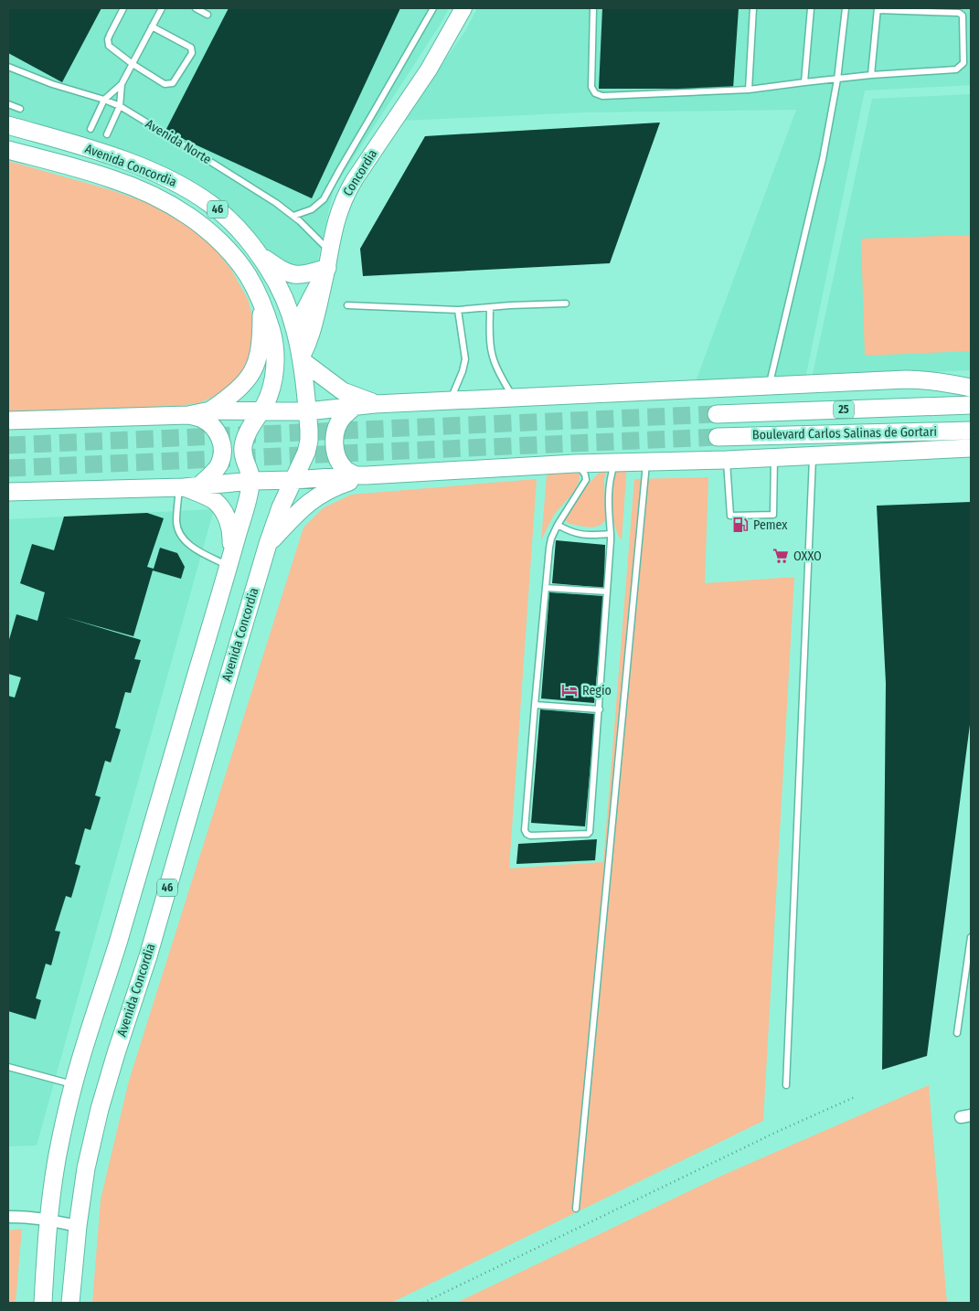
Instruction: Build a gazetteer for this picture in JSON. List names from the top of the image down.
{
  "streets": {
    "main road": [
      "Avenida Concordia",
      "46",
      "25",
      "Boulevard Carlos Salinas de Gortari"
    ],
    "street": ["Concordia"],
    "lane": ["Avenida Norte"]
  },
  "crossings": [
    ["Avenida Norte", "Concordia"],
    ["Avenida Concordia", "Concordia"]
  ],
  "places": {
    "fuel station": ["Pemex"],
    "supermarket": ["OXXO"],
    "hotel": ["Regio"]
  }
}
